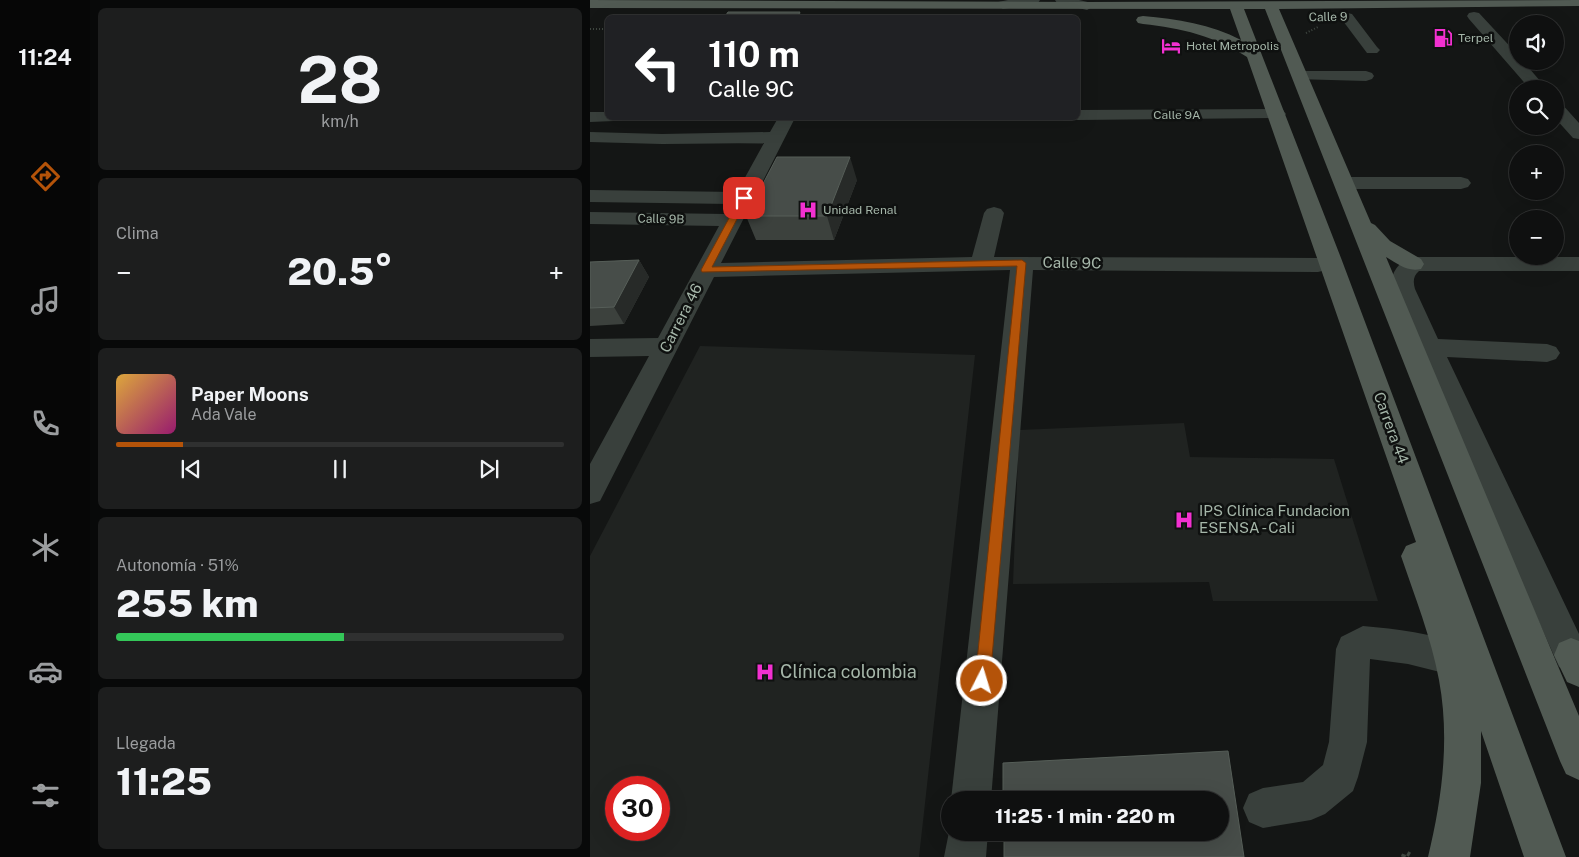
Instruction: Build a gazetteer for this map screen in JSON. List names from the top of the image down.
{
  "streets": {
    "main road": ["Calle 9", "Carrera 44"],
    "street": [
      "Calle 9A",
      "Calle 9B",
      "Calle 9C",
      "Carrera 46"
    ]
  },
  "crossings": [
    ["Calle 9B", "Carrera 46"],
    ["Calle 9C", "Carrera 46"],
    ["Calle 9C", "Carrera 44"]
  ],
  "places": {
    "fuel station": ["Terpel"],
    "hotel": ["Hotel Metropolis"],
    "hospital": ["Unidad Renal", "IPS Clínica Fundacion ESENSA - Cali", "Clínica colombia"]
  },
  "page": {
    "tabs": "11:24",
    "tile": [
      ["28", "km/h"],
      "Clima",
      ["Autonomía · 51%", "255 km"],
      ["Llegada", "11:25"]
    ],
    "map_buttons": ["+", "−"],
    "turn": ["110 m", "Calle 9C"],
    "heat": ["−", "20.5°", "+"],
    "song": ["Paper Moons", "Ada Vale"],
    "limit": "30",
    "trip": "11:25 · 1 min · 220 m"
  }
}
